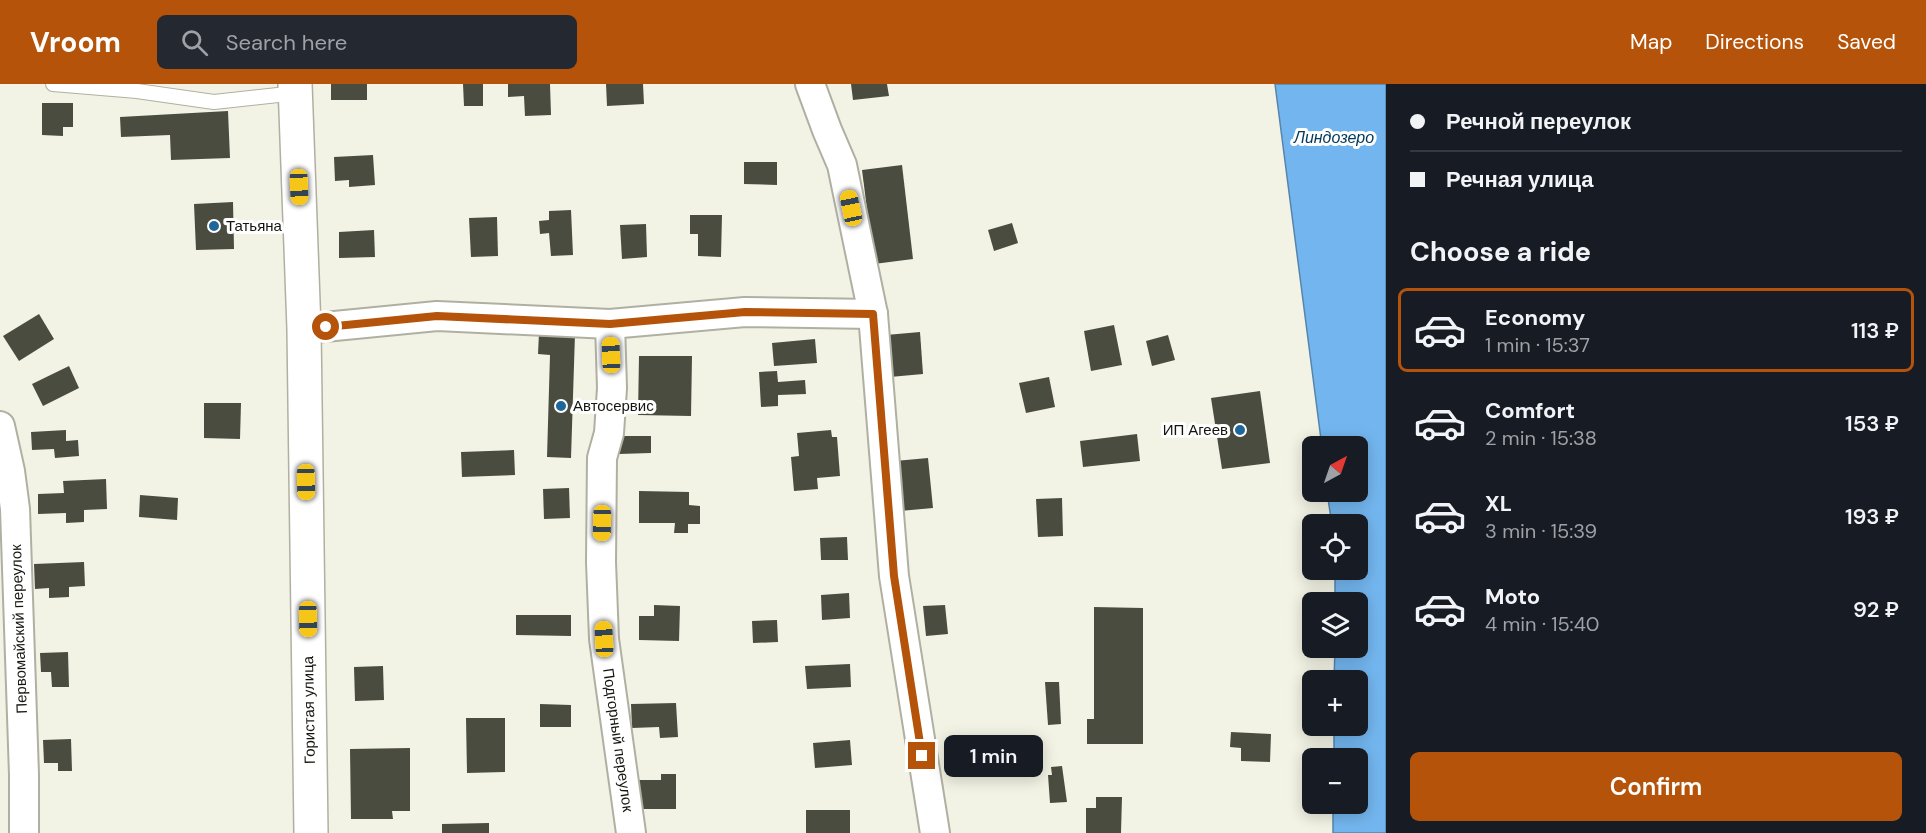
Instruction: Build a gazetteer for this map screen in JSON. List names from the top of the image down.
{
  "streets": {
    "street": ["Первомайский переулок", "Гористая улица", "Подгорный переулок"]
  },
  "water": ["Линдозеро"],
  "places": ["Татьяна", "Автосервис", "ИП Агеев"],
  "north": "top right",
  "page": {
    "header": "Vroom",
    "search": "Search here",
    "nav": ["Map", "Directions", "Saved"],
    "banner": ["Речной переулок", "Речная улица"],
    "heading": "Choose a ride",
    "list": [
      {
        "name": "Economy",
        "note": "1 min · 15:37",
        "value": "113 ₽"
      },
      {
        "name": "Comfort",
        "note": "2 min · 15:38",
        "value": "153 ₽"
      },
      {
        "name": "XL",
        "note": "3 min · 15:39",
        "value": "193 ₽"
      },
      {
        "name": "Moto",
        "note": "4 min · 15:40",
        "value": "92 ₽"
      }
    ],
    "map_buttons": ["+", "−"],
    "bubble": "1 min",
    "buttons": "Confirm"
  }
}
